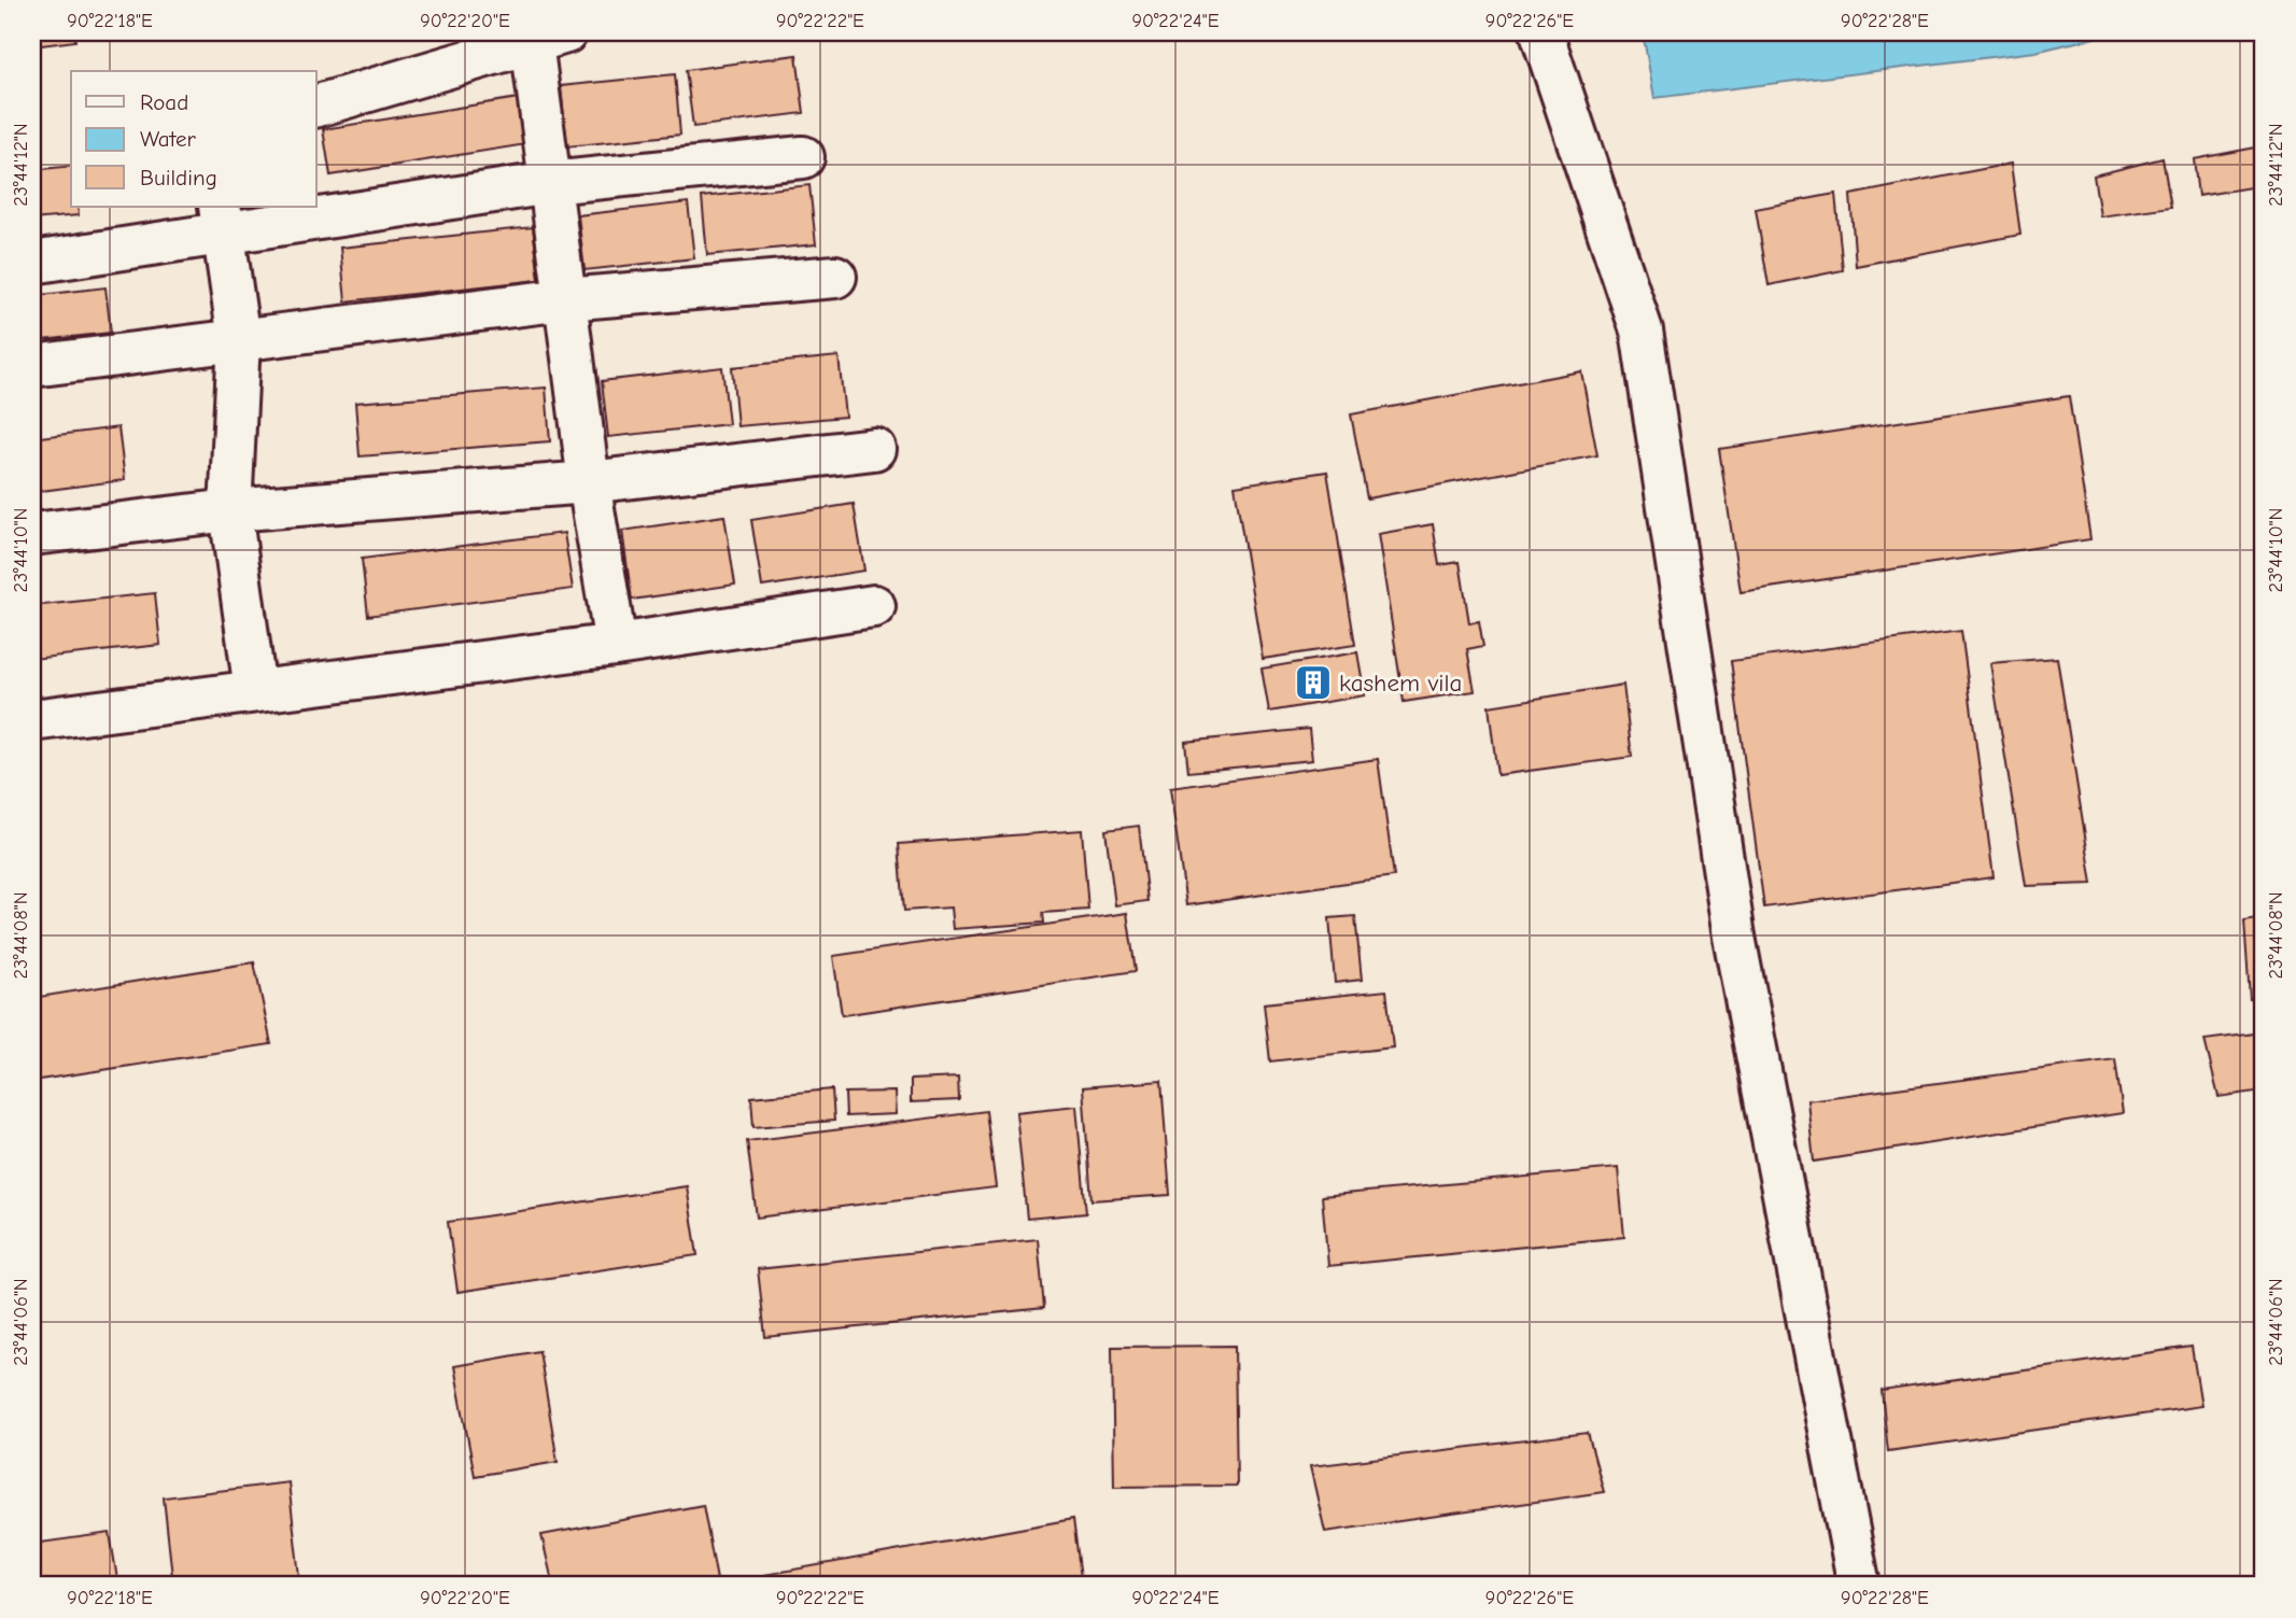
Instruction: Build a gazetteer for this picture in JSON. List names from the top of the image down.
{
  "places": {
    "building": ["kashem vila"]
  },
  "legend": ["Road", "Water", "Building"],
  "coordinates": [
    "90°22'18\"E",
    "90°22'20\"E",
    "90°22'22\"E",
    "90°22'24\"E",
    "90°22'26\"E",
    "90°22'28\"E",
    "23°44'12\"N",
    "23°44'10\"N",
    "23°44'08\"N",
    "23°44'06\"N"
  ]
}
